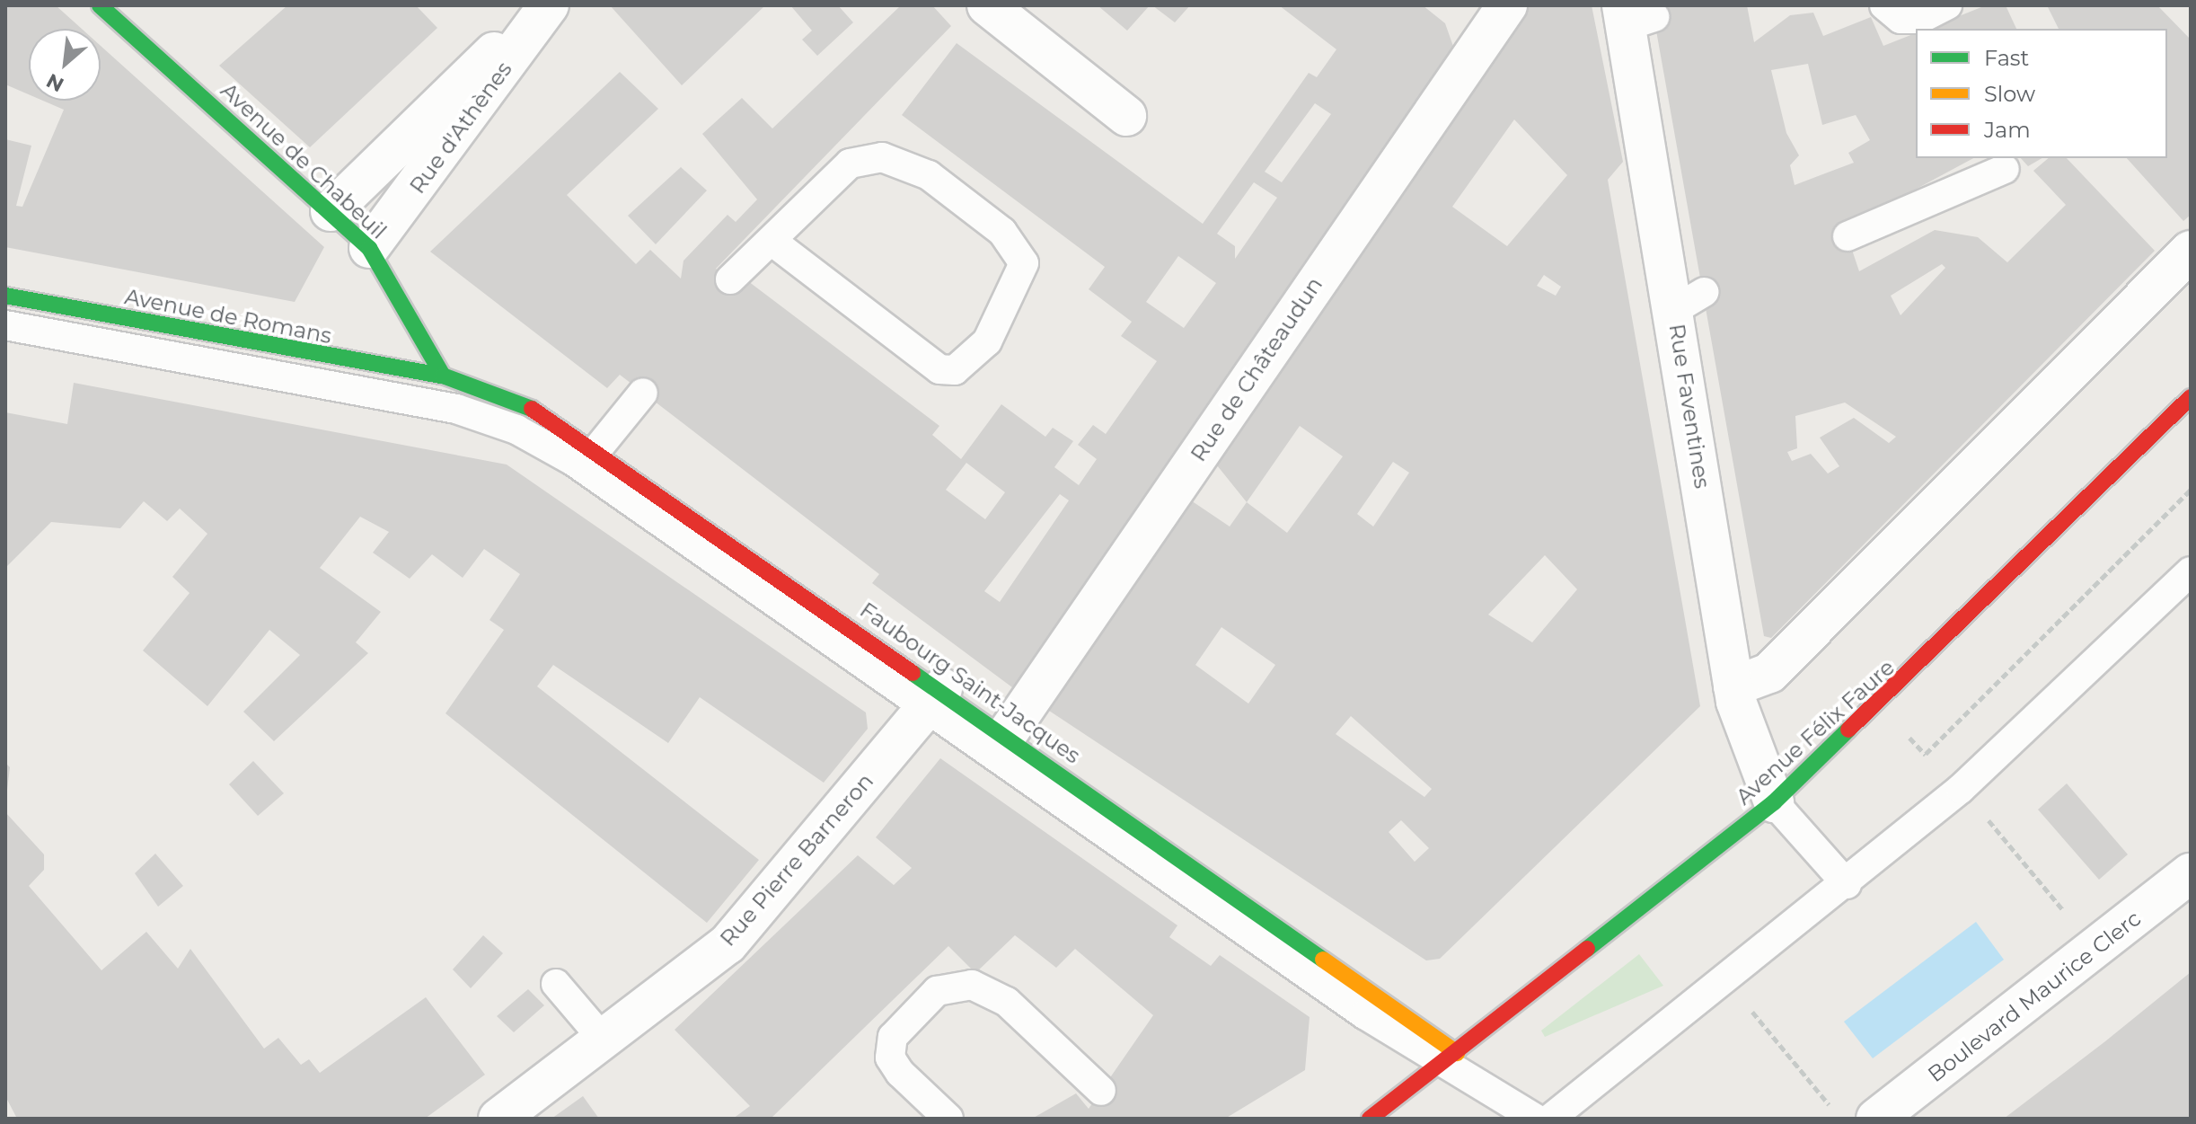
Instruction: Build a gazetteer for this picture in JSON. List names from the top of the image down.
{
  "streets": {
    "street": [
      "Rue d'Athènes",
      "Avenue de Chabeuil",
      "Avenue de Romans",
      "Rue de Châteaudun",
      "Rue Faventines",
      "Faubourg Saint-Jacques",
      "Avenue Félix Faure",
      "Rue Pierre Barneron",
      "Boulevard Maurice Clerc"
    ]
  },
  "crossings": [
    ["Rue d'Athènes", "Avenue de Chabeuil"],
    ["Avenue de Chabeuil", "Avenue de Romans"],
    ["Avenue de Chabeuil", "Faubourg Saint-Jacques"],
    ["Avenue de Romans", "Faubourg Saint-Jacques"],
    ["Rue de Châteaudun", "Faubourg Saint-Jacques"],
    ["Rue Faventines", "Avenue Félix Faure"],
    ["Faubourg Saint-Jacques", "Avenue Félix Faure"],
    ["Faubourg Saint-Jacques", "Rue Pierre Barneron"]
  ],
  "legend": ["Fast", "Slow", "Jam"],
  "north": "bottom left"
}
